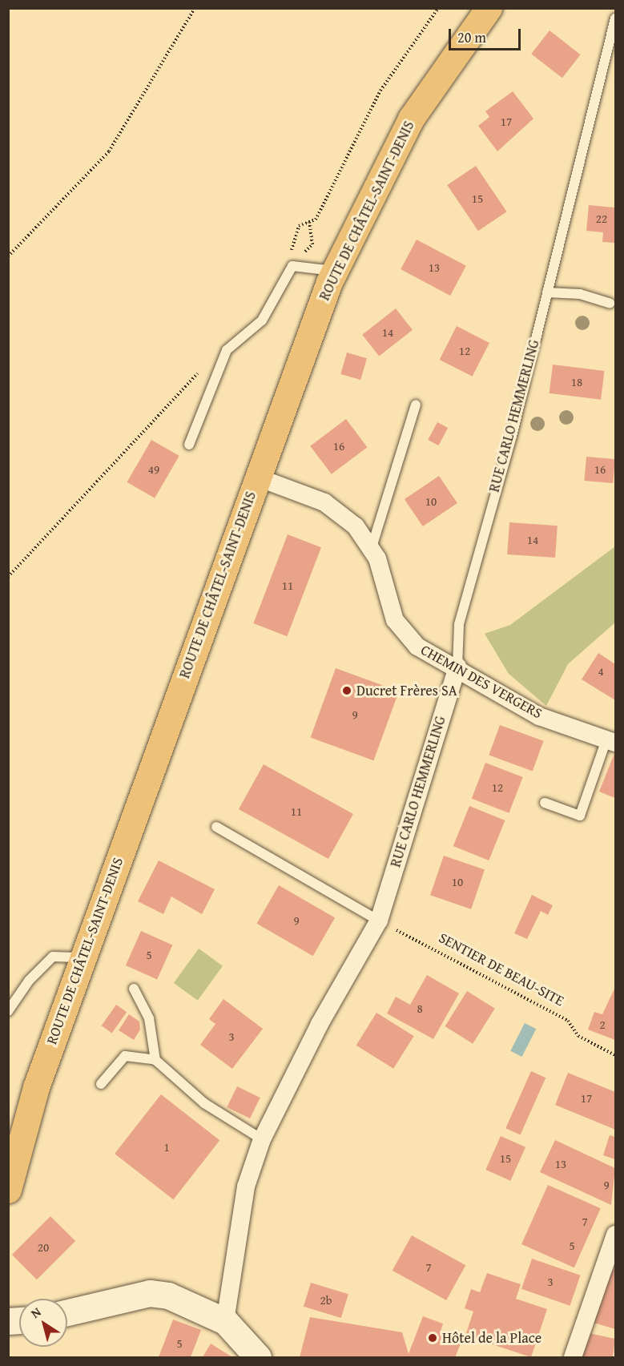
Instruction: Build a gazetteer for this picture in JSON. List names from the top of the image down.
{
  "streets": {
    "main road": ["ROUTE DE CHÂTEL-SAINT-DENIS"],
    "street": ["RUE CARLO HEMMERLING", "CHEMIN DES VERGERS"],
    "path": ["SENTIER DE BEAU-SITE"]
  },
  "crossings": [
    ["ROUTE DE CHÂTEL-SAINT-DENIS", "CHEMIN DES VERGERS"],
    ["RUE CARLO HEMMERLING", "CHEMIN DES VERGERS"],
    ["RUE CARLO HEMMERLING", "SENTIER DE BEAU-SITE"]
  ],
  "places": ["Ducret Frères SA", "Hôtel de la Place"],
  "house_numbers": [
    "17",
    "15",
    "22",
    "13",
    "14",
    "12",
    "18",
    "16",
    "49",
    "16",
    "10",
    "14",
    "11",
    "4",
    "9",
    "12",
    "11",
    "10",
    "9",
    "5",
    "8",
    "2",
    "3",
    "17",
    "1",
    "15",
    "13",
    "9",
    "7",
    "5",
    "20",
    "7",
    "3",
    "2b",
    "5"
  ],
  "scale_bar": "20 m",
  "north": "top left"
}
